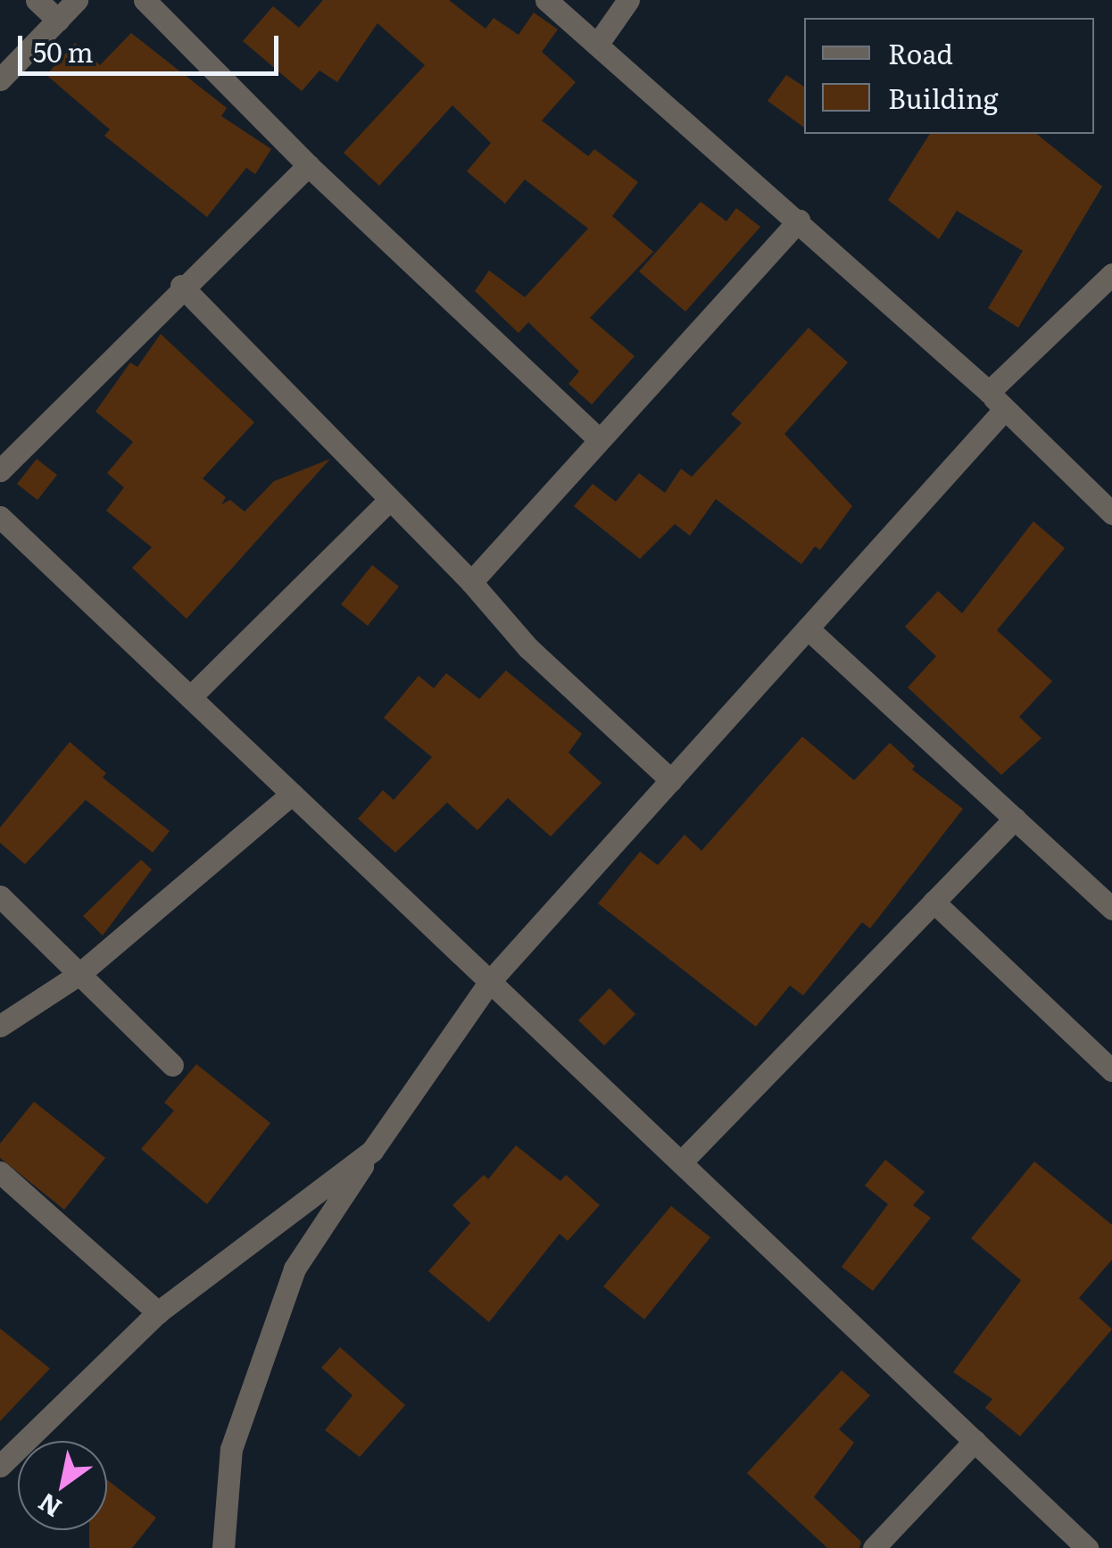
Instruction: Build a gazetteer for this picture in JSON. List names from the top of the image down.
{
  "legend": ["Road", "Building"],
  "scale_bar": "50 m",
  "north": "bottom left"
}
